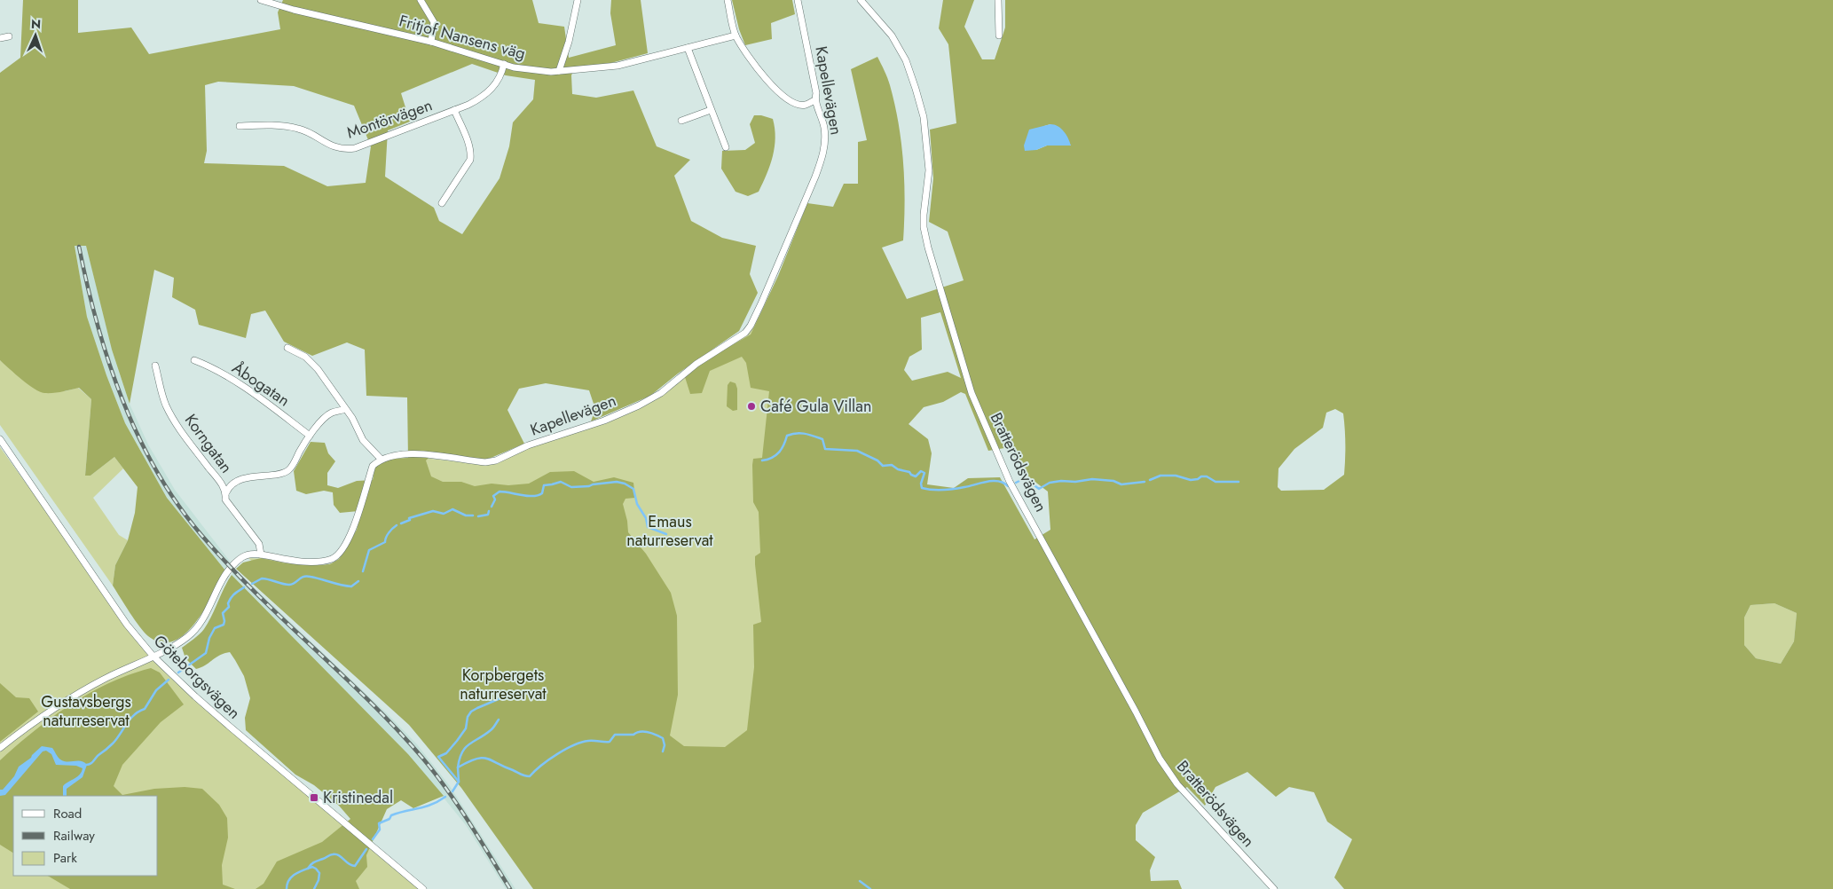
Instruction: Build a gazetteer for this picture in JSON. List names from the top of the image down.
{
  "streets": {
    "street": [
      "Fritjof Nansens väg",
      "Kapellevägen",
      "Montörvägen",
      "Åbogatan",
      "Korngatan",
      "Bratterödsvägen",
      "Göteborgsvägen"
    ]
  },
  "crossings": [
    ["Fritjof Nansens väg", "Montörvägen"]
  ],
  "parks": ["Emaus naturreservat", "Korpbergets naturreservat", "Gustavsbergs naturreservat"],
  "places": {
    "other": ["Café Gula Villan"],
    "transit": ["Kristinedal"]
  },
  "legend": ["Road", "Railway", "Park"],
  "north": "top"
}
